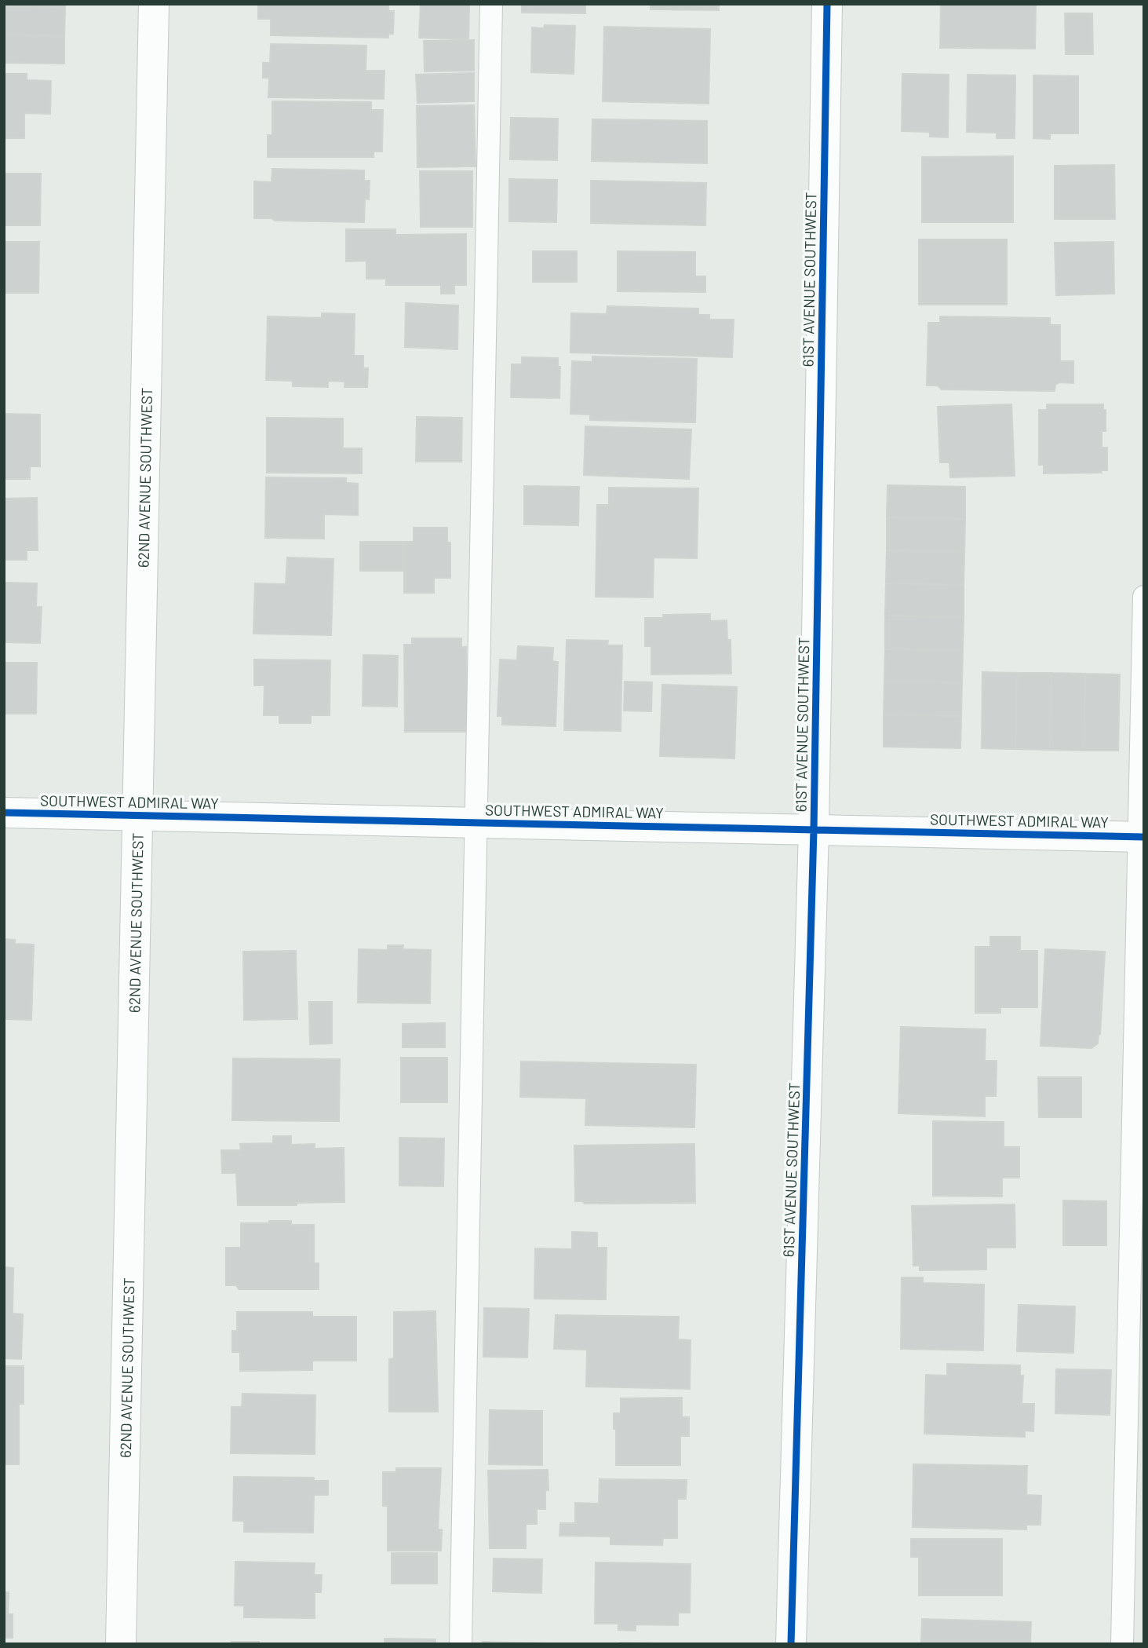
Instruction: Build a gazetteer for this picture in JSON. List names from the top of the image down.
{
  "streets": {
    "street": ["61ST AVENUE SOUTHWEST", "62ND AVENUE SOUTHWEST", "SOUTHWEST ADMIRAL WAY"]
  },
  "crossings": [
    ["61ST AVENUE SOUTHWEST", "SOUTHWEST ADMIRAL WAY"],
    ["62ND AVENUE SOUTHWEST", "SOUTHWEST ADMIRAL WAY"]
  ]
}
